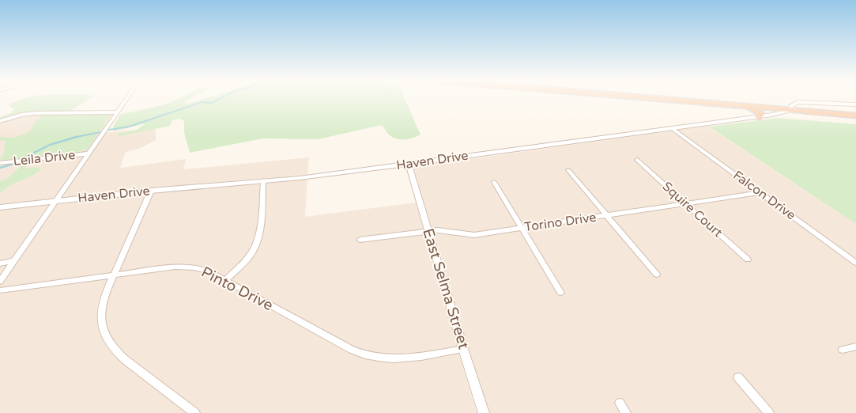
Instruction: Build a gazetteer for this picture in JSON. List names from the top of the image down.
{
  "streets": {
    "street": [
      "Leila Drive",
      "Haven Drive",
      "Falcon Drive",
      "Squire Court",
      "Torino Drive",
      "Pinto Drive",
      "East Selma Street"
    ]
  },
  "crossings": [
    ["Haven Drive", "Falcon Drive"],
    ["Haven Drive", "East Selma Street"],
    ["Falcon Drive", "Torino Drive"],
    ["Squire Court", "Torino Drive"],
    ["Torino Drive", "East Selma Street"],
    ["Pinto Drive", "East Selma Street"]
  ]
}
